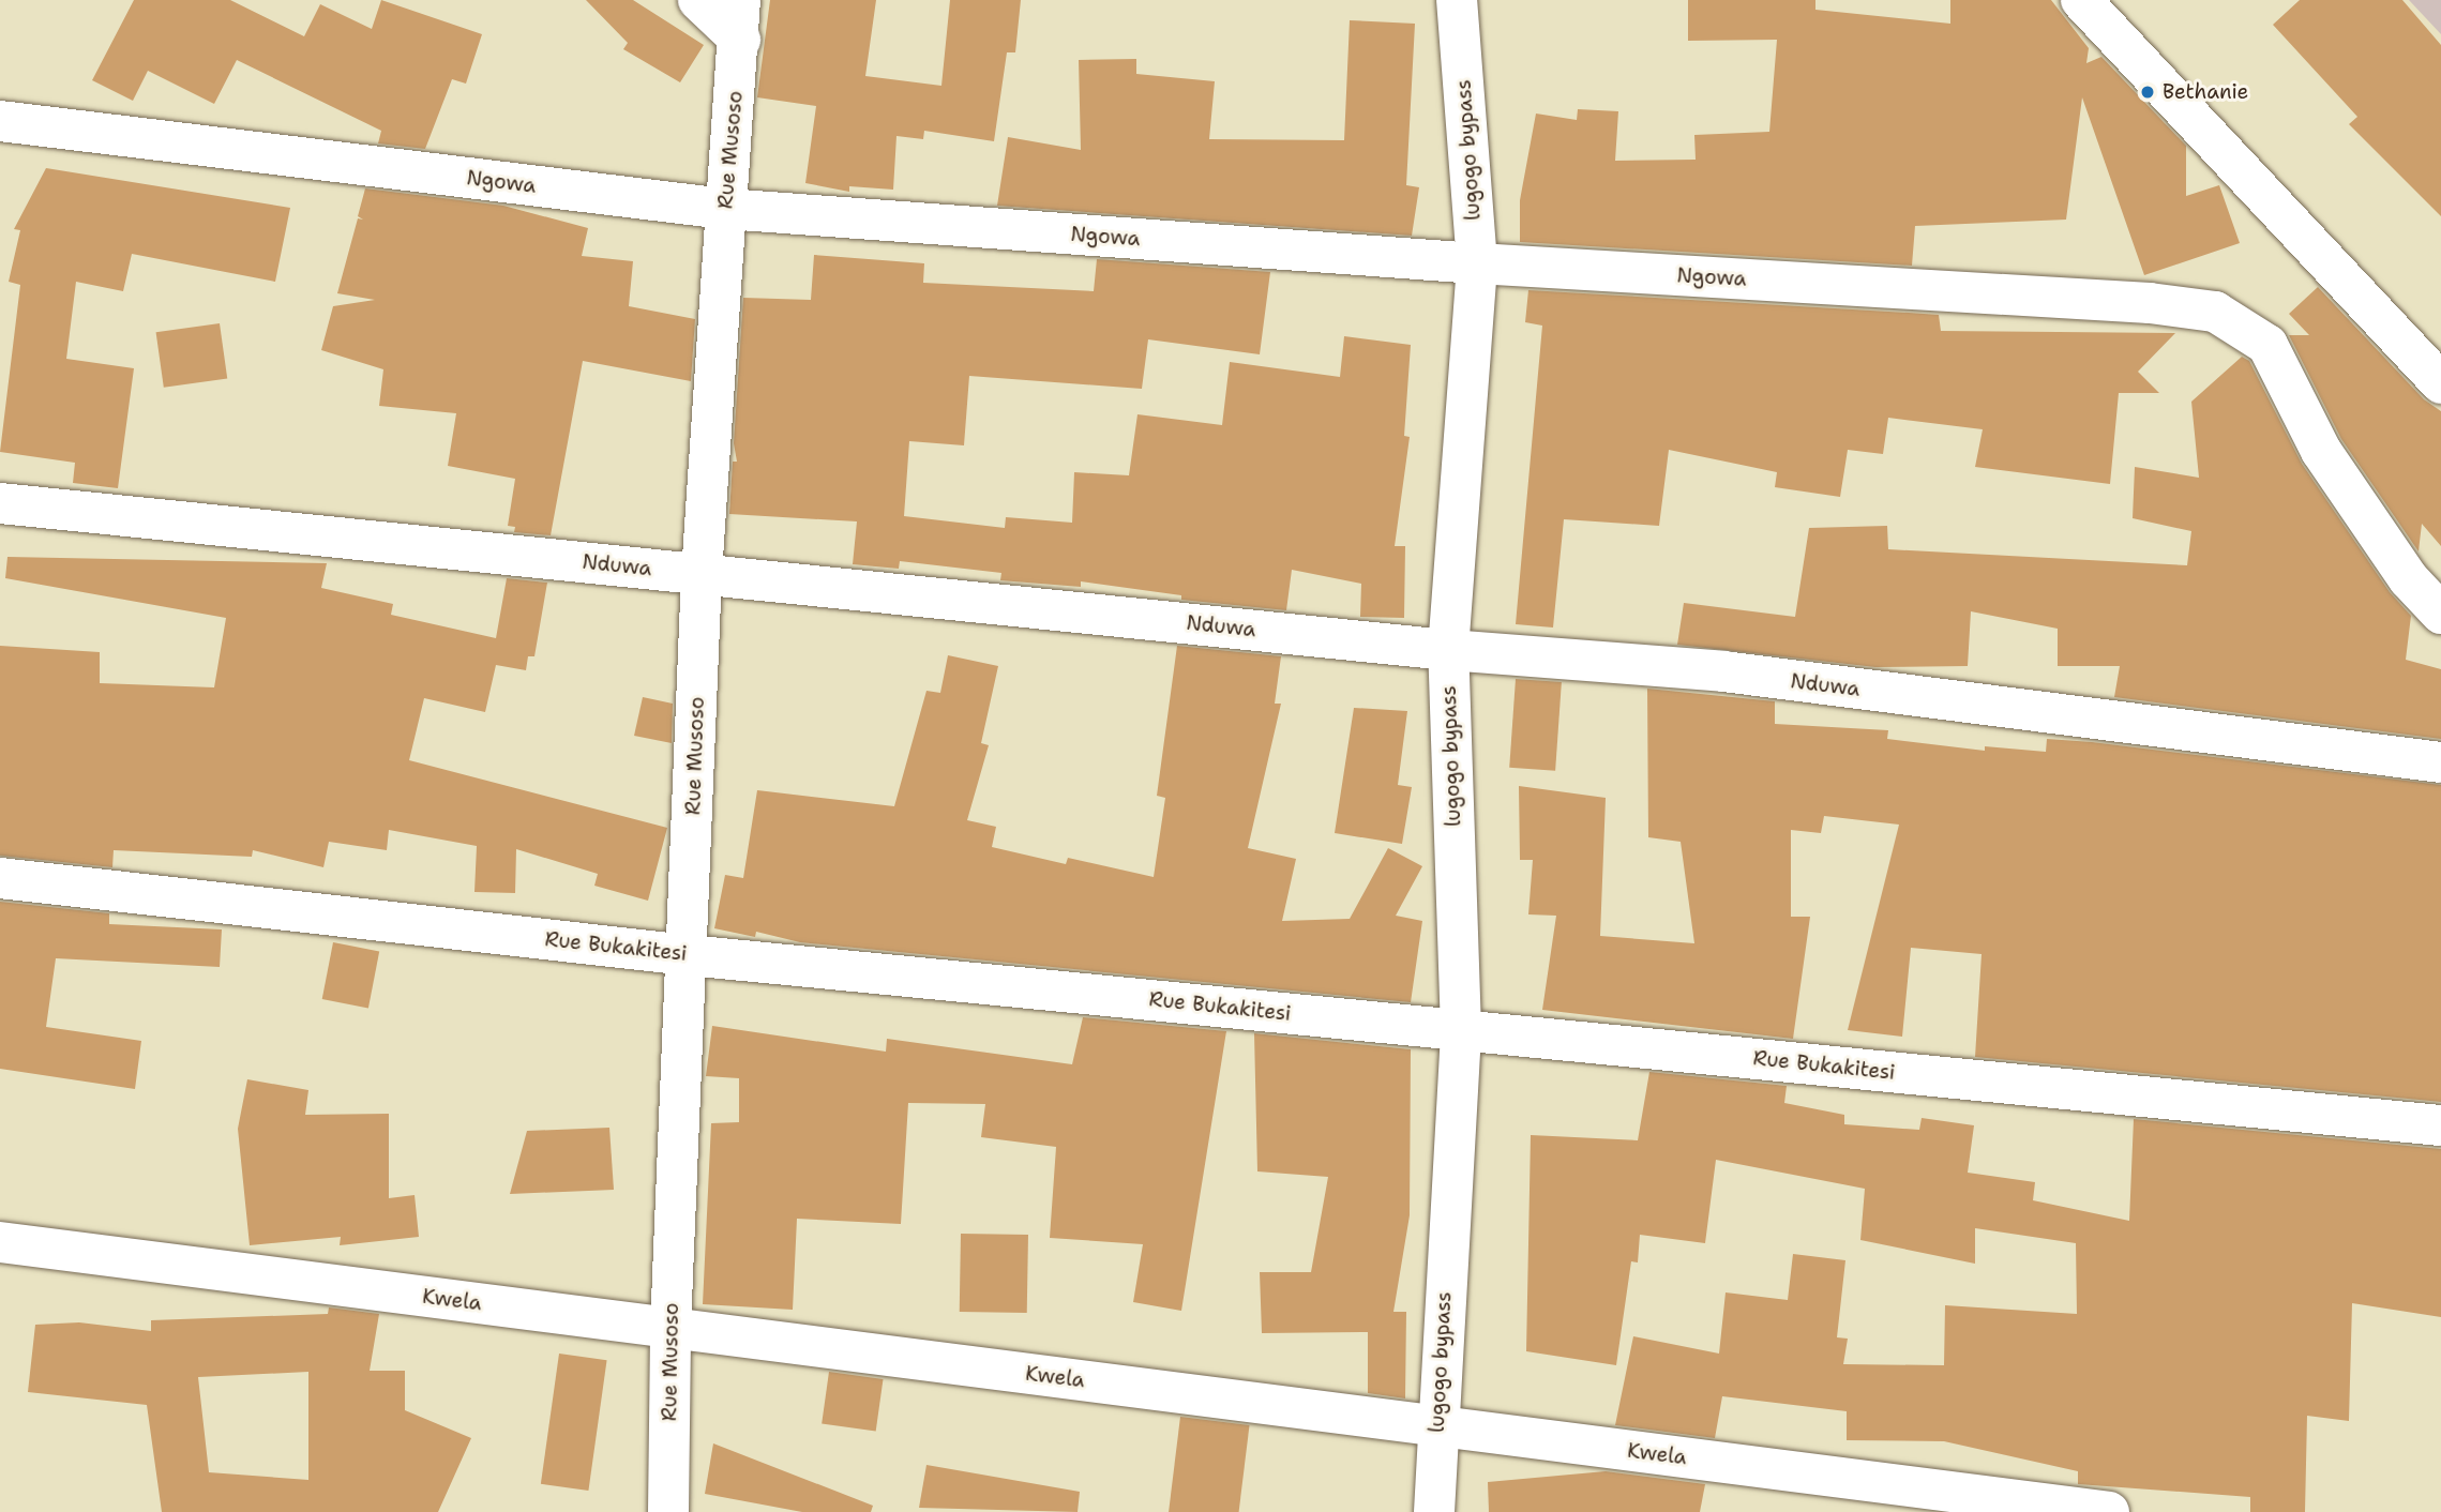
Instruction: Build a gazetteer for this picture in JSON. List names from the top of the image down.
{
  "streets": {
    "street": [
      "Rue Musoso",
      "lugogo bypass",
      "Ngowa",
      "Nduwa",
      "Rue Bukakitesi",
      "Kwela"
    ]
  },
  "crossings": [
    ["Rue Musoso", "Ngowa"],
    ["Rue Musoso", "Nduwa"],
    ["Rue Musoso", "Rue Bukakitesi"],
    ["Rue Musoso", "Kwela"],
    ["lugogo bypass", "Ngowa"],
    ["lugogo bypass", "Nduwa"],
    ["lugogo bypass", "Rue Bukakitesi"],
    ["lugogo bypass", "Kwela"]
  ],
  "places": ["Bethanie"]
}
